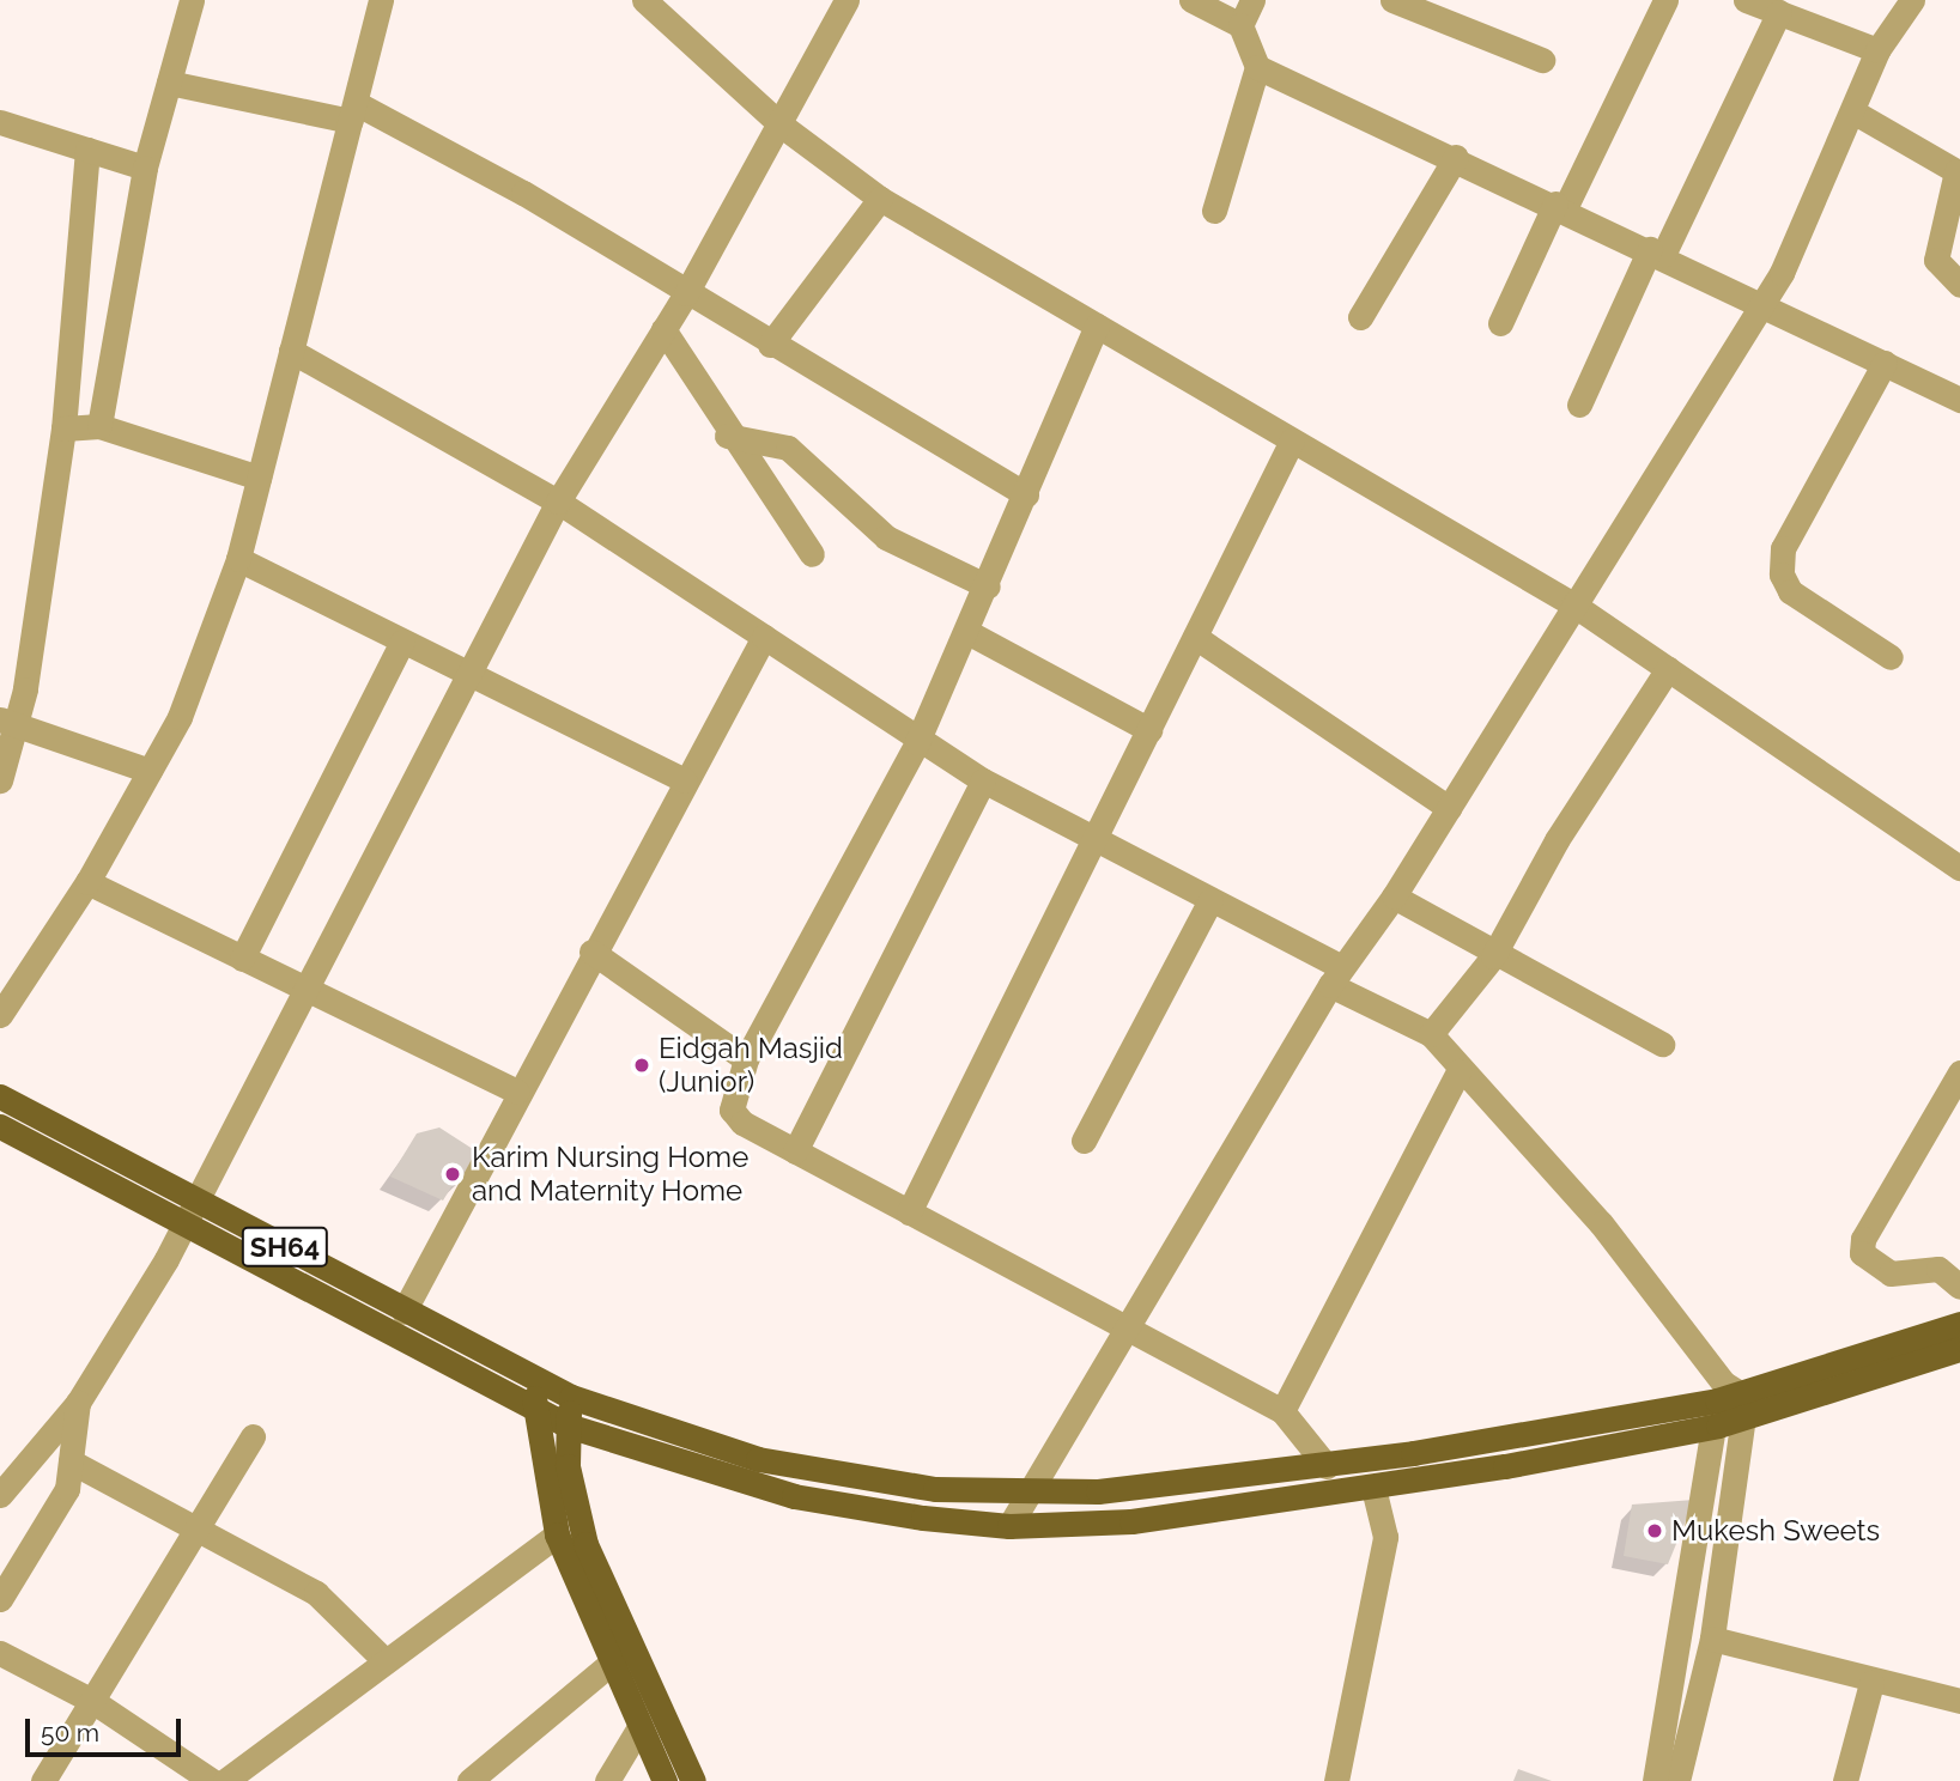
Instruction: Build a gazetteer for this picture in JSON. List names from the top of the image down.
{
  "streets": {
    "main road": ["SH64"]
  },
  "places": ["Eidgah Masjid (Junior)", "Karim Nursing Home and Maternity Home", "Mukesh Sweets"],
  "scale_bar": "50 m"
}
